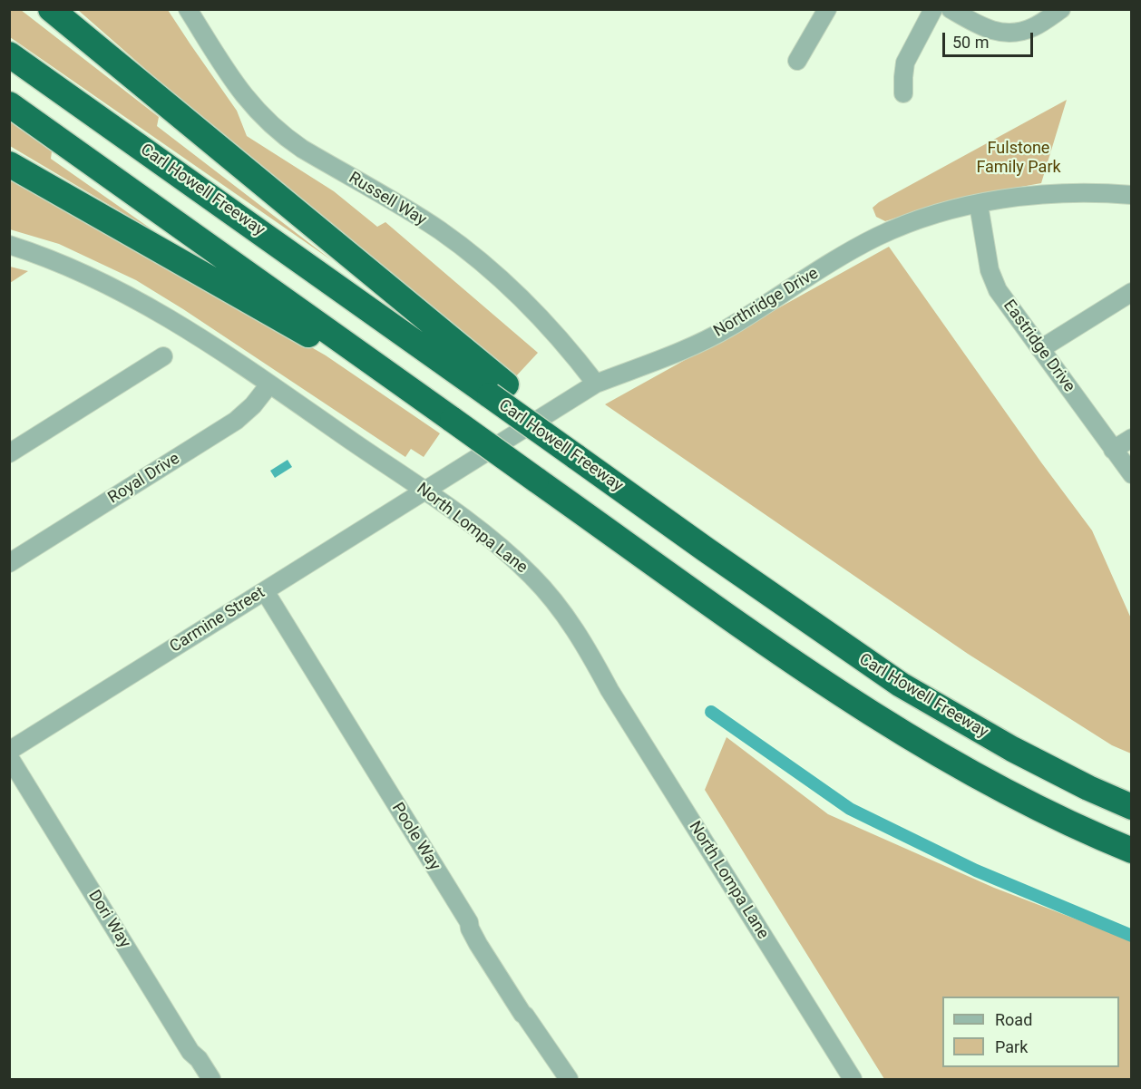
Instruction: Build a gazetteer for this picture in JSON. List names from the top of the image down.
{
  "streets": {
    "highway": ["Carl Howell Freeway"],
    "street": [
      "Russell Way",
      "Northridge Drive",
      "Eastridge Drive",
      "Royal Drive",
      "North Lompa Lane",
      "Carmine Street",
      "Poole Way",
      "Dori Way"
    ]
  },
  "crossings": [
    ["Russell Way", "Northridge Drive"],
    ["Northridge Drive", "Eastridge Drive"],
    ["Northridge Drive", "North Lompa Lane"],
    ["Northridge Drive", "Carmine Street"],
    ["Royal Drive", "North Lompa Lane"],
    ["North Lompa Lane", "Carmine Street"],
    ["Carmine Street", "Poole Way"]
  ],
  "parks": ["Fulstone Family Park"],
  "legend": ["Road", "Park"],
  "scale_bar": "50 m"
}
